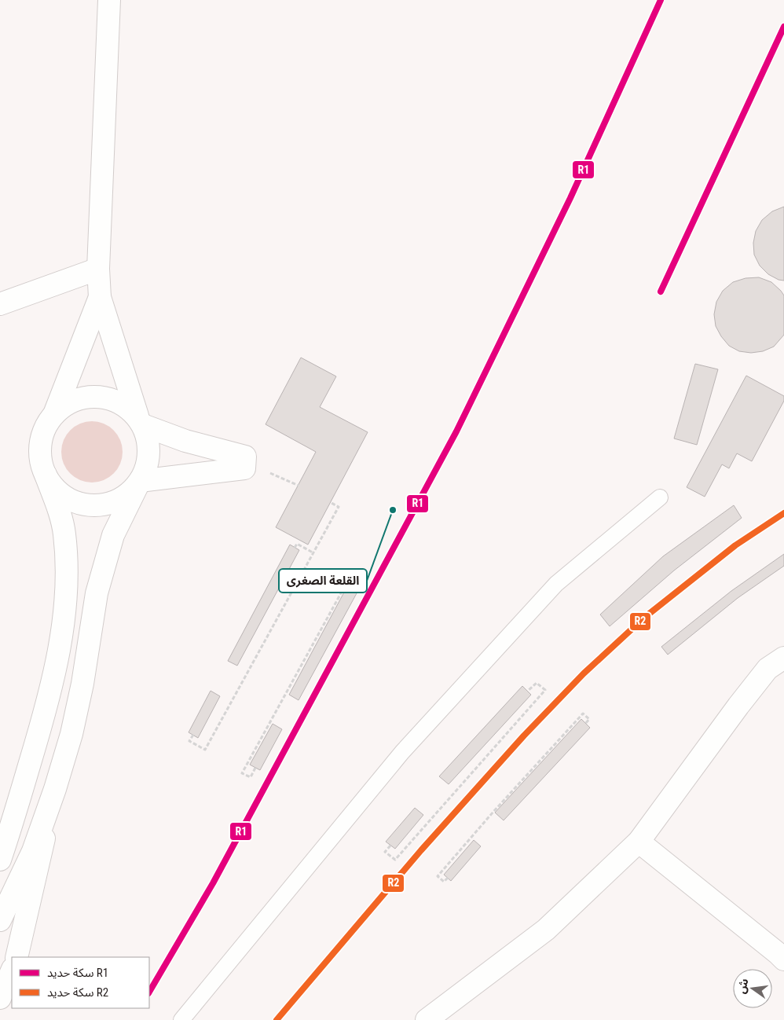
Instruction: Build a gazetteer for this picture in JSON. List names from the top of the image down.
{
  "places": ["القلعة الصغرى"],
  "lines": ["rail line R1", "rail line R2"],
  "legend": ["سكة حديد R1", "سكة حديد R2"],
  "north": "left"
}
